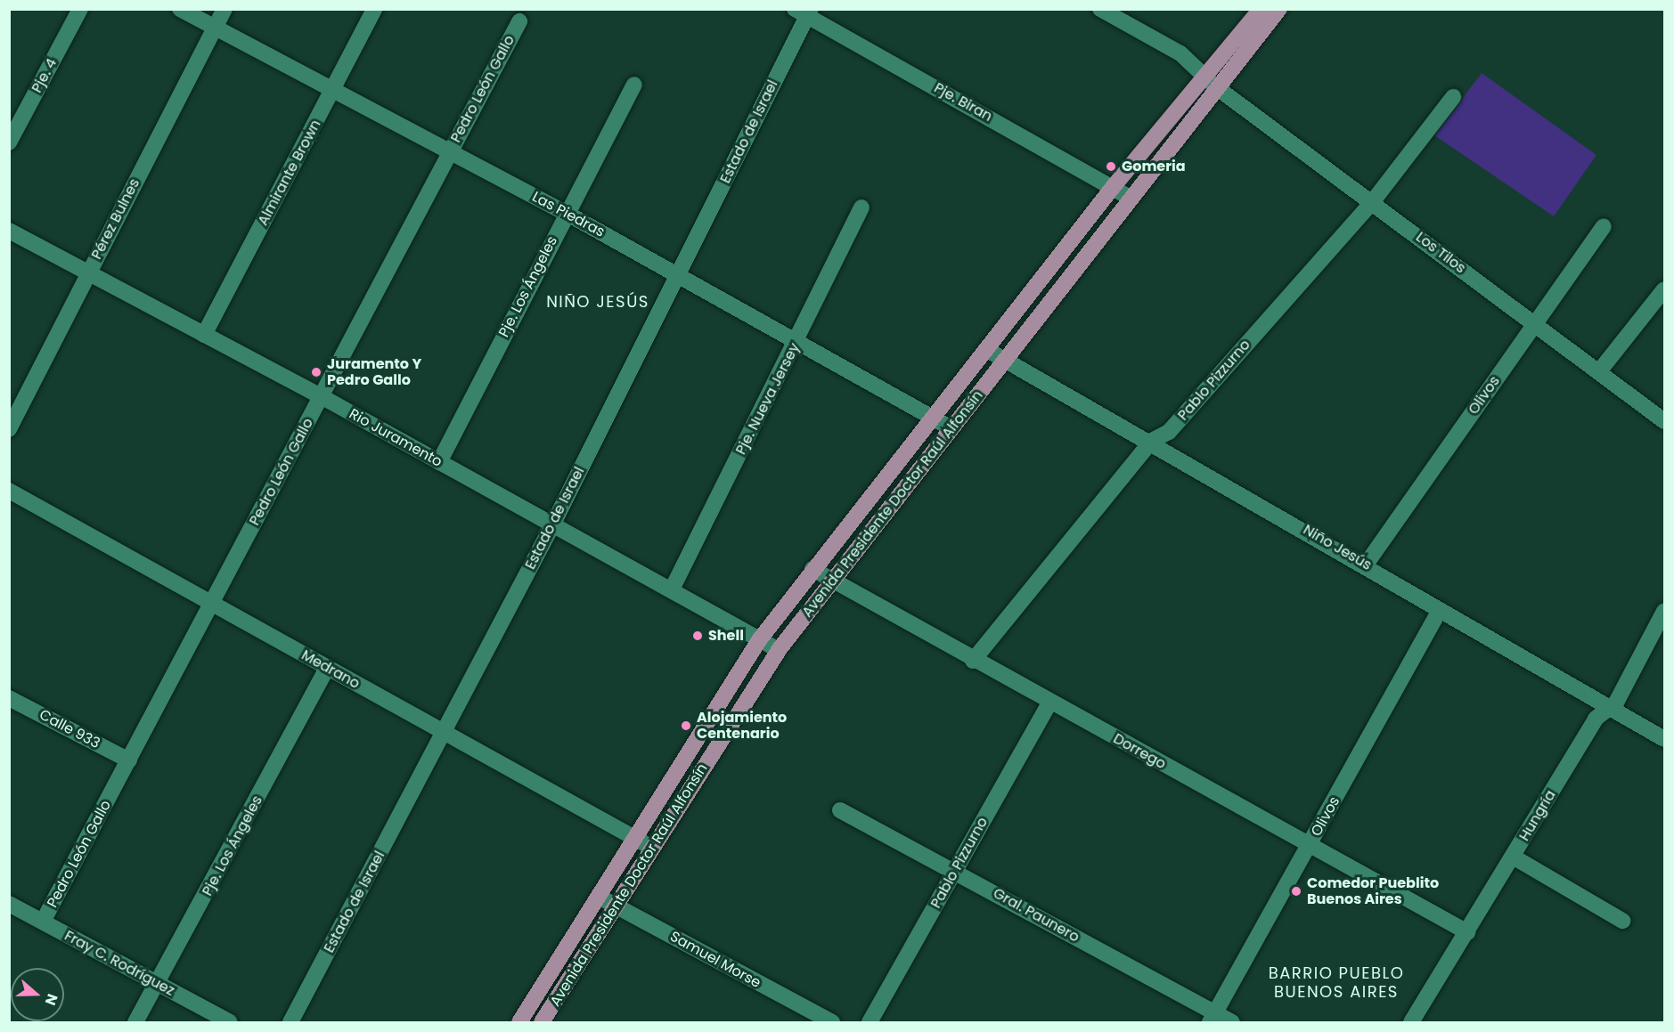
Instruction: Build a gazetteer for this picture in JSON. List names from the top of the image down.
{
  "streets": {
    "main road": ["Avenida Presidente Doctor Raúl Alfonsín"],
    "street": [
      "Pje. 4",
      "Pedro León Gallo",
      "Pje. Biran",
      "Estado de Israel",
      "Almirante Brown",
      "Las Piedras",
      "Pérez Bulnes",
      "Los Tilos",
      "Pje. Los Ángeles",
      "Pablo Pizzurno",
      "Olivos",
      "Pje. Nueva Jersey",
      "Rio Juramento",
      "Niño Jesús",
      "Medrano",
      "Calle 933",
      "Dorrego",
      "Hungría",
      "Gral. Paunero",
      "Samuel Morse",
      "Fray C. Rodríguez"
    ]
  },
  "crossings": [
    ["Pedro León Gallo", "Las Piedras"],
    ["Pedro León Gallo", "Rio Juramento"],
    ["Pedro León Gallo", "Medrano"],
    ["Pedro León Gallo", "Calle 933"],
    ["Pedro León Gallo", "Fray C. Rodríguez"],
    ["Pje. Biran", "Estado de Israel"],
    ["Pje. Biran", "Avenida Presidente Doctor Raúl Alfonsín"],
    ["Estado de Israel", "Las Piedras"],
    ["Estado de Israel", "Rio Juramento"],
    ["Estado de Israel", "Medrano"],
    ["Almirante Brown", "Las Piedras"],
    ["Almirante Brown", "Rio Juramento"],
    ["Las Piedras", "Pérez Bulnes"],
    ["Las Piedras", "Pje. Los Ángeles"],
    ["Las Piedras", "Pje. Nueva Jersey"],
    ["Las Piedras", "Avenida Presidente Doctor Raúl Alfonsín"],
    ["Pérez Bulnes", "Rio Juramento"],
    ["Los Tilos", "Pablo Pizzurno"],
    ["Los Tilos", "Olivos"],
    ["Los Tilos", "Avenida Presidente Doctor Raúl Alfonsín"],
    ["Pje. Los Ángeles", "Rio Juramento"],
    ["Pje. Los Ángeles", "Medrano"],
    ["Pje. Los Ángeles", "Fray C. Rodríguez"],
    ["Pablo Pizzurno", "Niño Jesús"],
    ["Pablo Pizzurno", "Dorrego"],
    ["Pablo Pizzurno", "Gral. Paunero"],
    ["Olivos", "Niño Jesús"],
    ["Olivos", "Dorrego"],
    ["Olivos", "Gral. Paunero"],
    ["Pje. Nueva Jersey", "Rio Juramento"],
    ["Rio Juramento", "Avenida Presidente Doctor Raúl Alfonsín"],
    ["Avenida Presidente Doctor Raúl Alfonsín", "Niño Jesús"],
    ["Avenida Presidente Doctor Raúl Alfonsín", "Medrano"],
    ["Avenida Presidente Doctor Raúl Alfonsín", "Dorrego"],
    ["Avenida Presidente Doctor Raúl Alfonsín", "Samuel Morse"],
    ["Niño Jesús", "Hungría"],
    ["Dorrego", "Hungría"]
  ],
  "districts": ["NIÑO JESÚS", "BARRIO PUEBLO BUENOS AIRES"],
  "places": [
    "Gomeria",
    "Juramento Y Pedro Gallo",
    "Shell",
    "Alojamiento Centenario",
    "Comedor Pueblito Buenos Aires"
  ],
  "north": "right"
}
